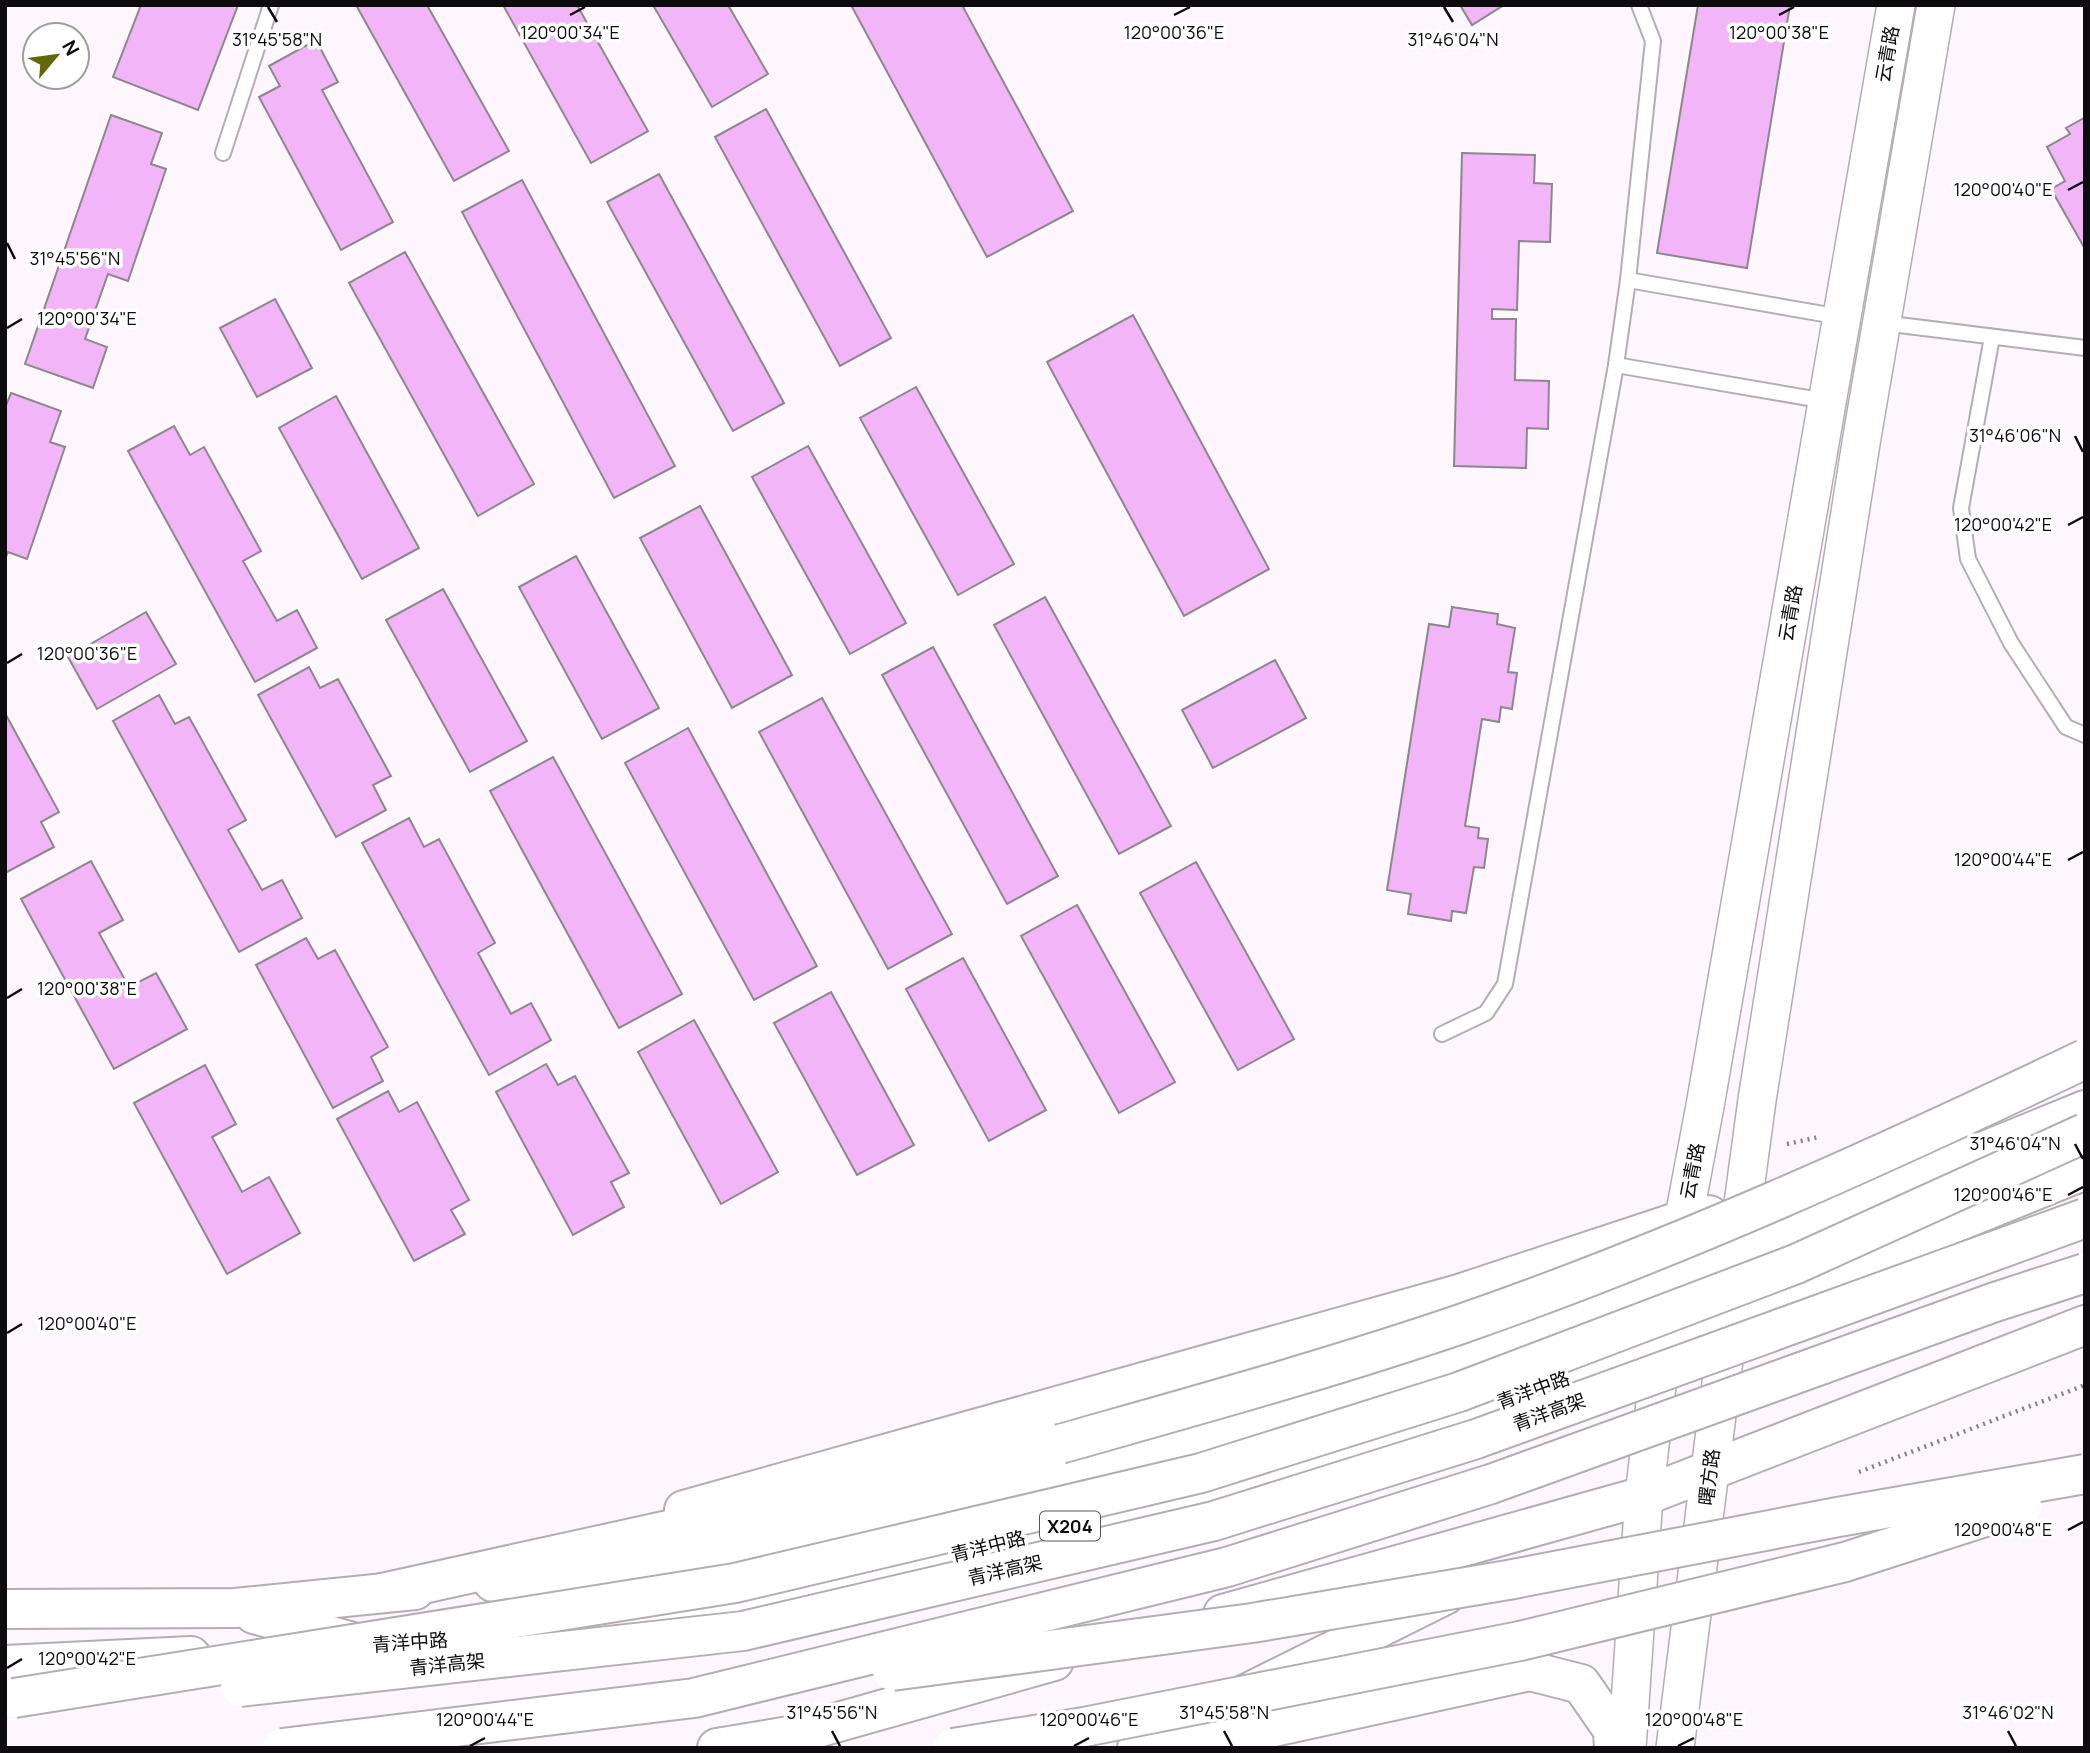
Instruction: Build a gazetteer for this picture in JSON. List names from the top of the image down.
{
  "streets": {
    "main road": ["青洋中路", "青洋高架", "X204"],
    "street": ["云青路", "曙方路"]
  },
  "crossings": [
    ["云青路", "曙方路"],
    ["青洋中路", "青洋高架"],
    ["青洋中路", "曙方路"]
  ],
  "north": "top right",
  "coordinates": [
    "120°00'34\"E",
    "120°00'36\"E",
    "120°00'38\"E",
    "31°45'58\"N",
    "31°46'04\"N",
    "120°00'40\"E",
    "31°45'56\"N",
    "31°46'06\"N",
    "120°00'42\"E",
    "120°00'44\"E",
    "120°00'46\"E",
    "120°00'48\"E",
    "31°46'02\"N"
  ]
}
